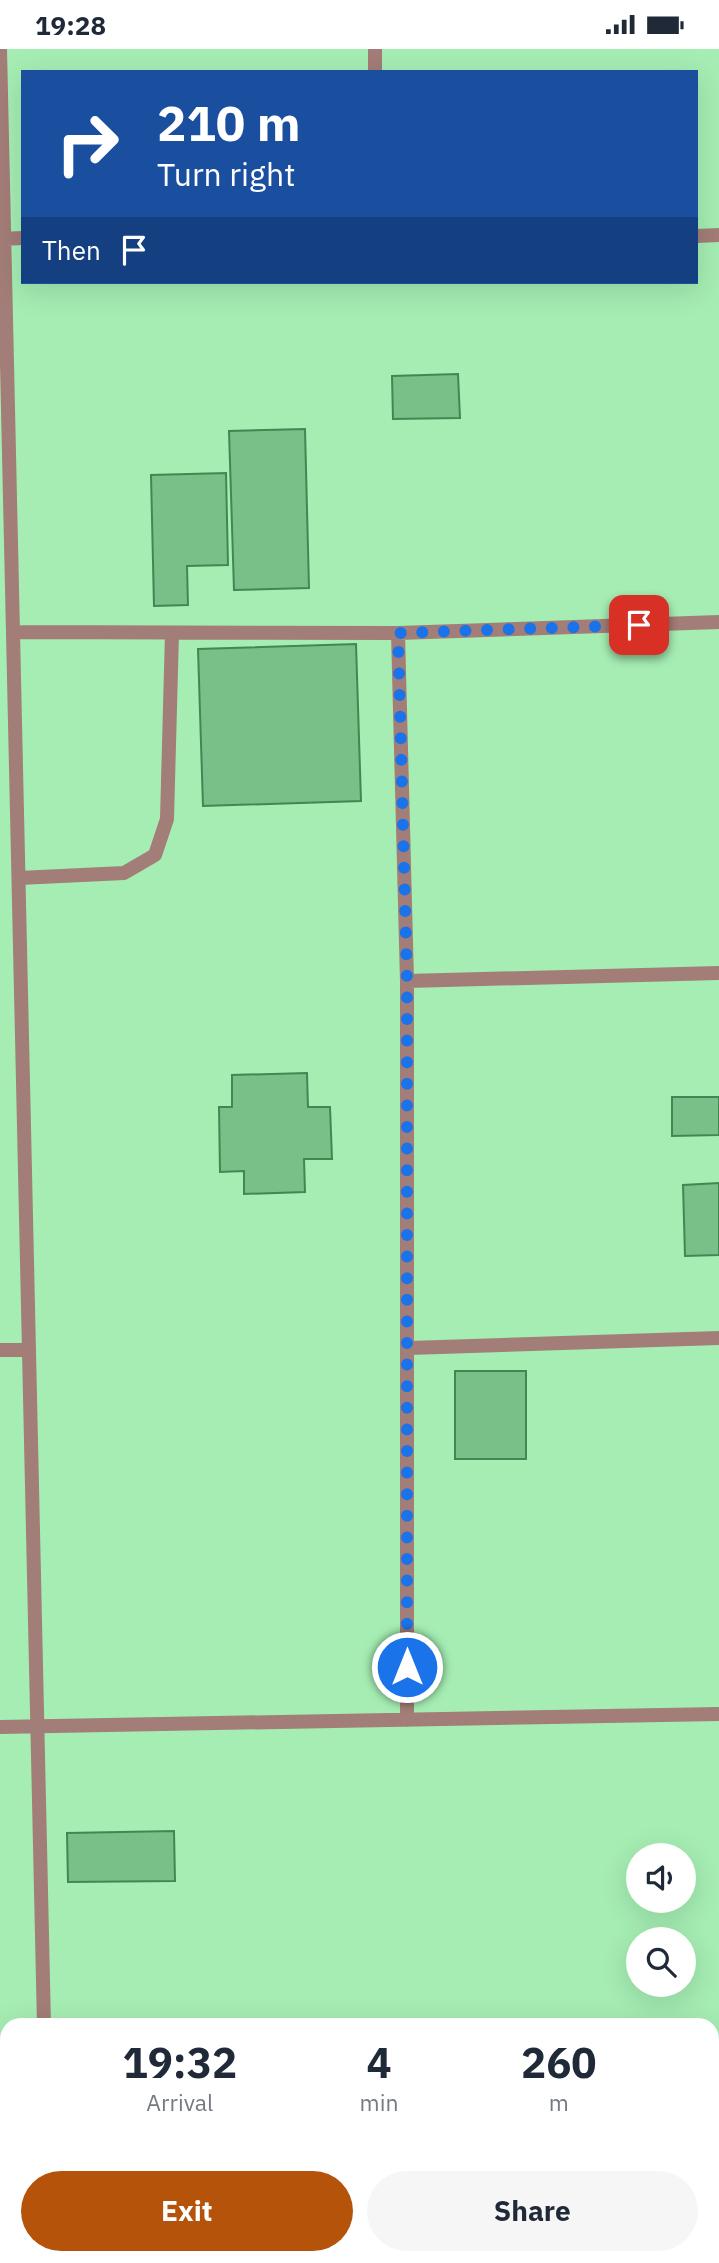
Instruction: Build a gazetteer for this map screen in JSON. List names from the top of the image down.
{
  "page": {
    "status": "19:28",
    "turn": ["210 m", "Turn right"],
    "then": "Then",
    "eta": [
      "19:32",
      "Arrival",
      "4",
      "min",
      "260",
      "m"
    ],
    "buttons": ["Exit", "Share"]
  }
}
